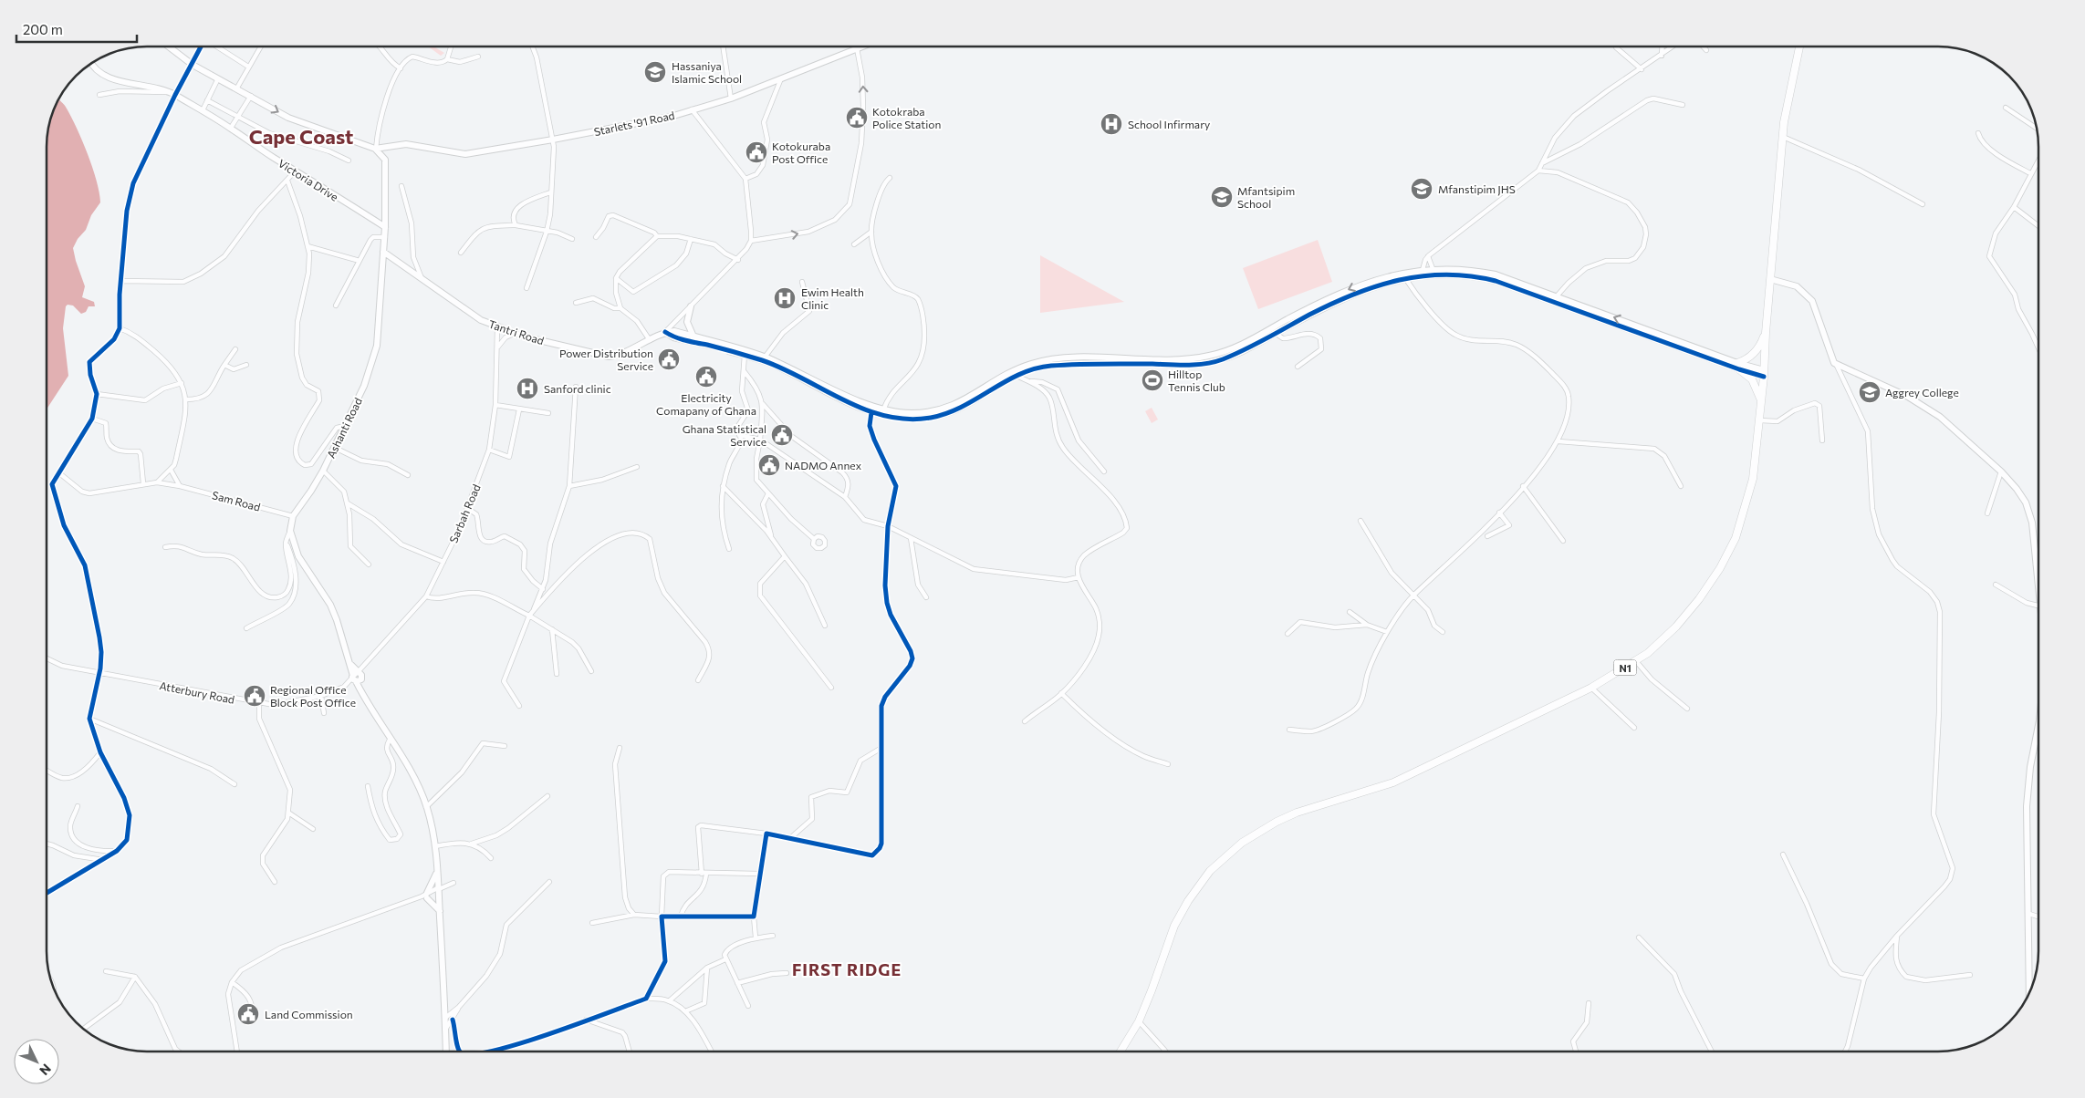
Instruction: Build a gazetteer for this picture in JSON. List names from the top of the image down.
{
  "streets": {
    "highway": ["N1"],
    "street": [
      "Starlets '91 Road",
      "Victoria Drive",
      "Tantri Road",
      "Ashanti Road",
      "Sam Road",
      "Sarbah Road",
      "Atterbury Road"
    ]
  },
  "crossings": [
    ["Starlets '91 Road", "Ashanti Road"],
    ["Victoria Drive", "Ashanti Road"],
    ["Tantri Road", "Ashanti Road"],
    ["Tantri Road", "Sarbah Road"],
    ["Ashanti Road", "Sam Road"],
    ["Ashanti Road", "Sarbah Road"],
    ["Ashanti Road", "Atterbury Road"],
    ["Sarbah Road", "Atterbury Road"]
  ],
  "districts": ["Cape Coast", "FIRST RIDGE"],
  "places": {
    "school or university": [
      "Hassaniya Islamic School",
      "Mfanstipim JHS",
      "Mfantsipim School",
      "Aggrey College"
    ],
    "public building": [
      "Kotokraba Police Station",
      "Kotokuraba Post Office",
      "Power Distribution Service",
      "Electricity Comapany of Ghana",
      "Ghana Statistical Service",
      "NADMO Annex",
      "Regional Office Block Post Office",
      "Land Commission"
    ],
    "hospital": ["School Infirmary", "Ewim Health Clinic", "Sanford clinic"],
    "sports": ["Hilltop Tennis Club"]
  },
  "scale_bar": "200 m",
  "north": "bottom right"
}
